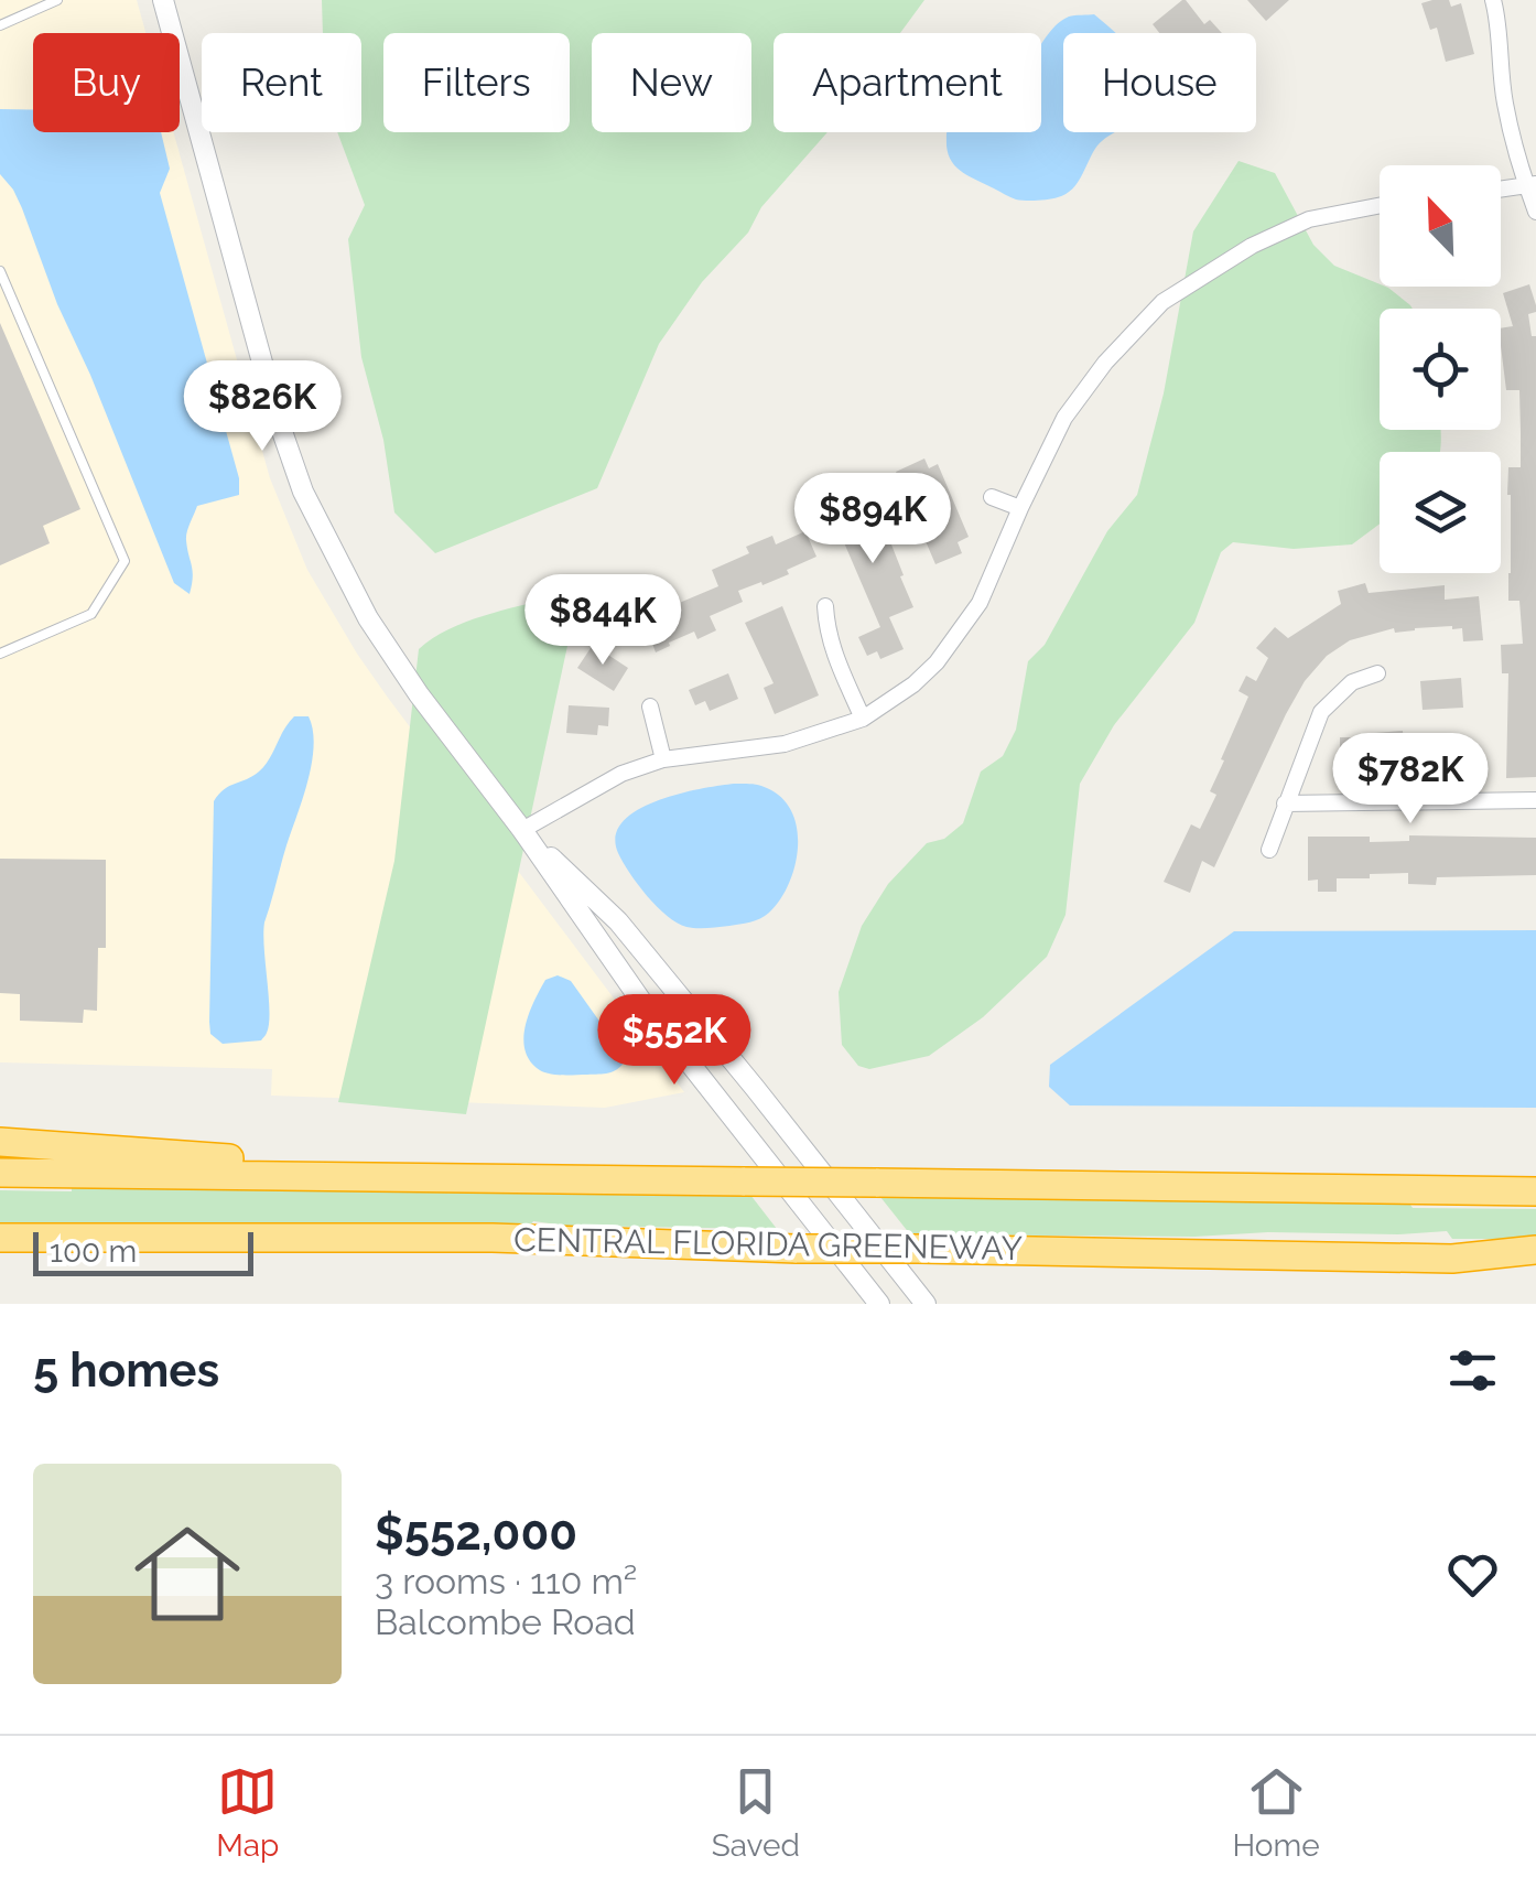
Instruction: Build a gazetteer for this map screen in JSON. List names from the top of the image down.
{
  "streets": {
    "highway": ["CENTRAL FLORIDA GREENEWAY"]
  },
  "scale_bar": "100 m",
  "north": "top left",
  "page": {
    "chip": [
      "Buy",
      "Rent",
      "Filters",
      "New",
      "Apartment",
      "House"
    ],
    "price": [
      "$826K",
      "$894K",
      "$844K",
      "$782K",
      "$552K"
    ],
    "scale": "100 m",
    "heading": "5 homes",
    "list": [
      {
        "name": "$552,000",
        "note": "3 rooms · 110 m² · Balcombe Road"
      }
    ],
    "tabs": ["Map", "Saved", "Home"]
  }
}
